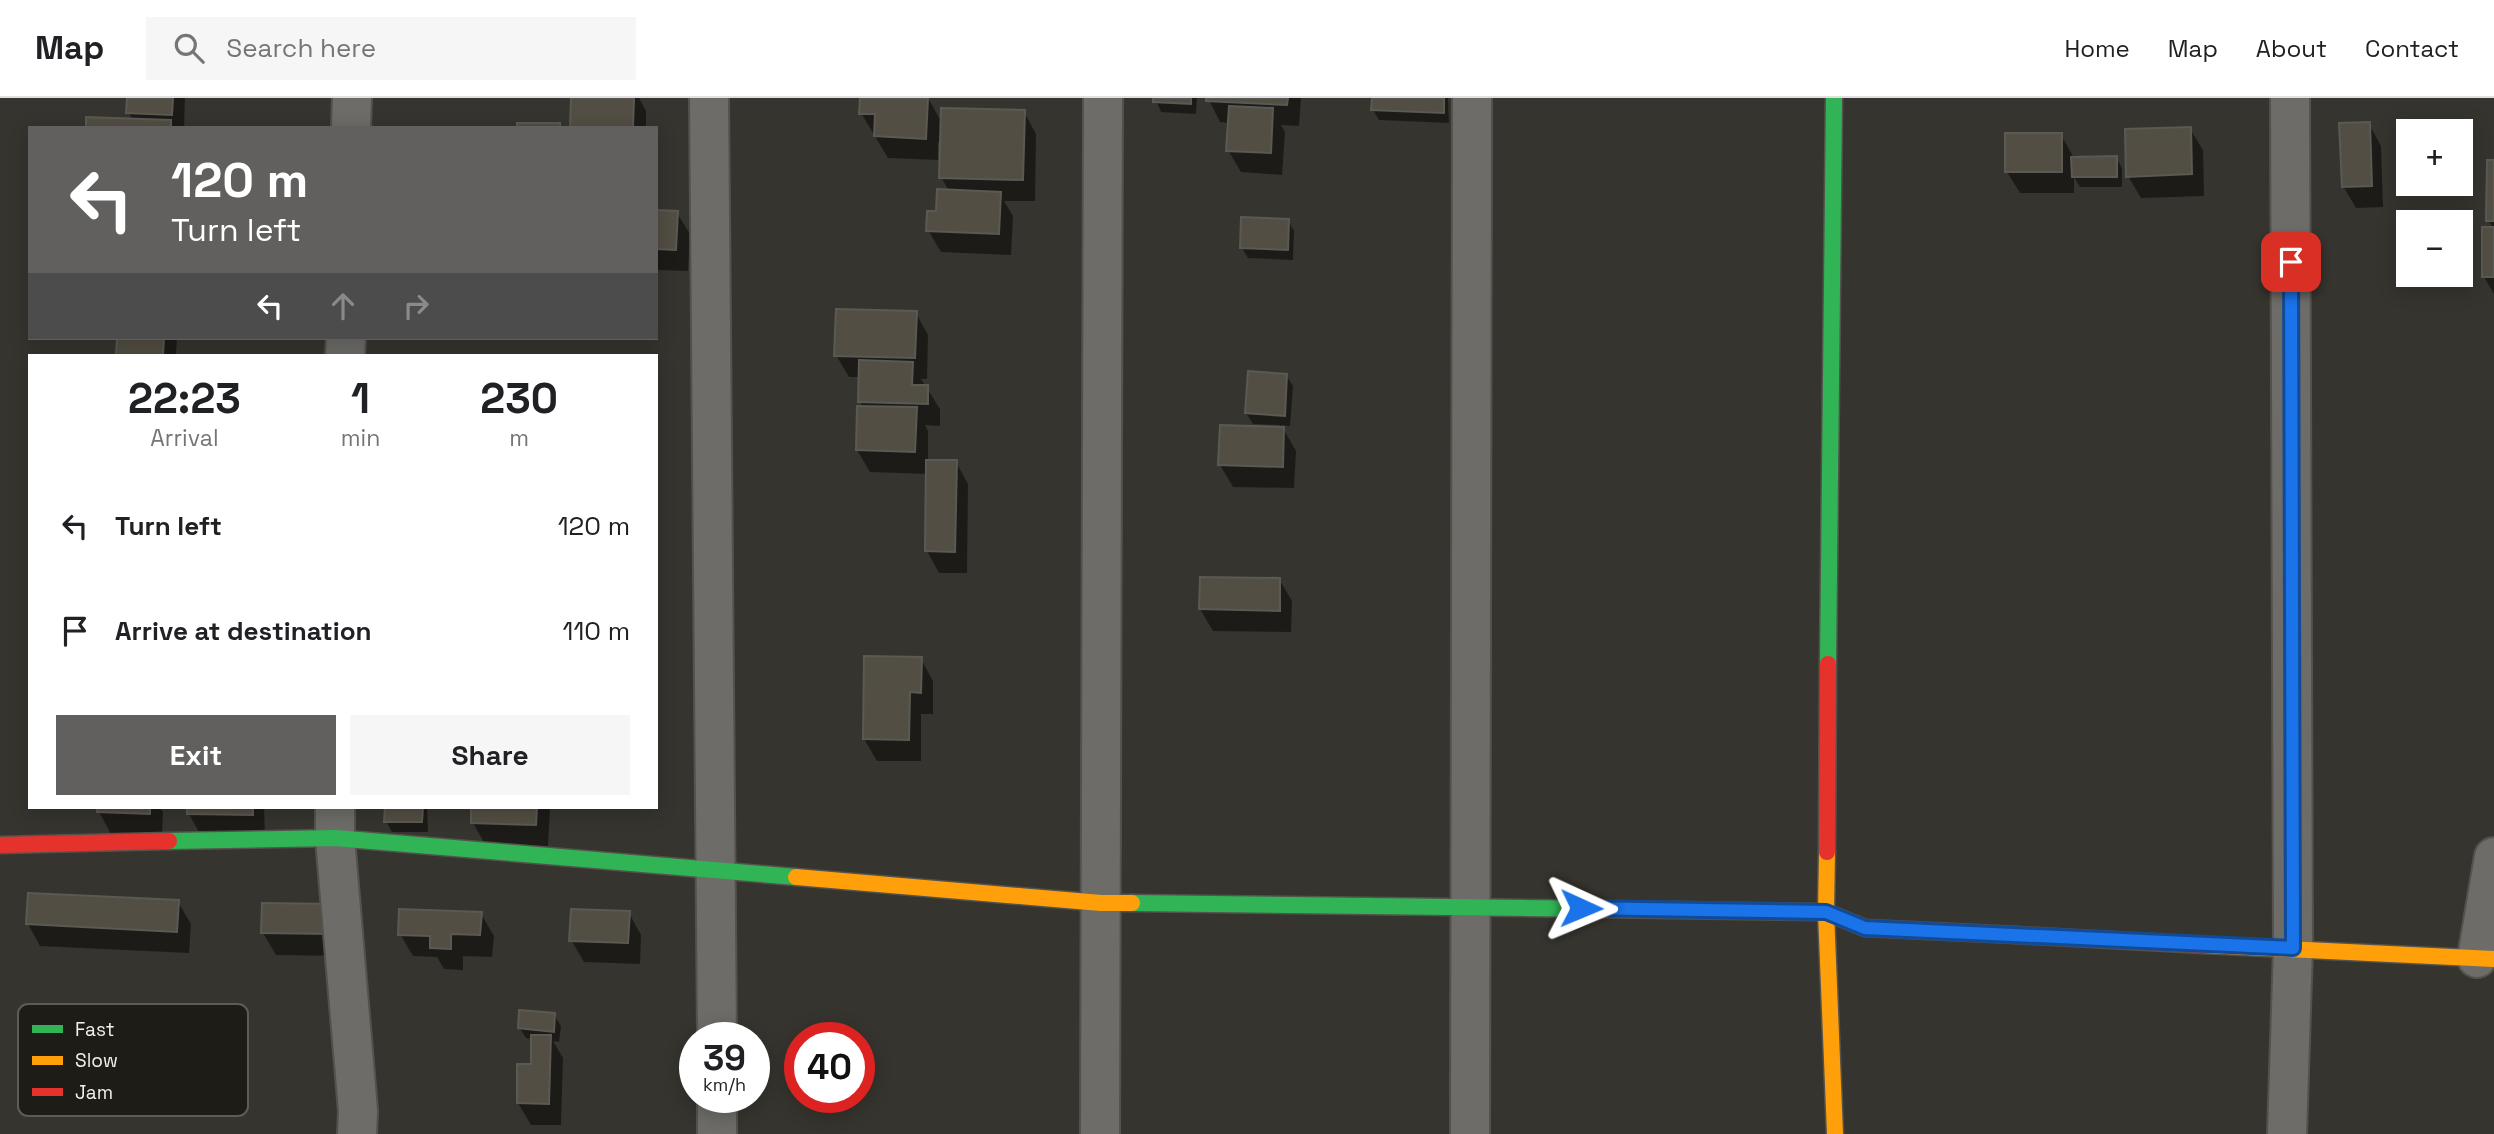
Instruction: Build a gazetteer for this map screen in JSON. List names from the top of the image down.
{
  "legend": ["Fast", "Slow", "Jam"],
  "page": {
    "header": "Map",
    "search": "Search here",
    "nav": [
      "Home",
      "Map",
      "About",
      "Contact"
    ],
    "map_buttons": ["+", "−"],
    "turn": ["120 m", "Turn left"],
    "eta": [
      "22:23",
      "Arrival",
      "1",
      "min",
      "230",
      "m"
    ],
    "list": [
      {
        "name": "Turn left",
        "value": "120 m"
      },
      {
        "name": "Arrive at destination",
        "value": "110 m"
      }
    ],
    "buttons": ["Exit", "Share"],
    "speed": "39 km/h",
    "limit": "40"
  }
}
